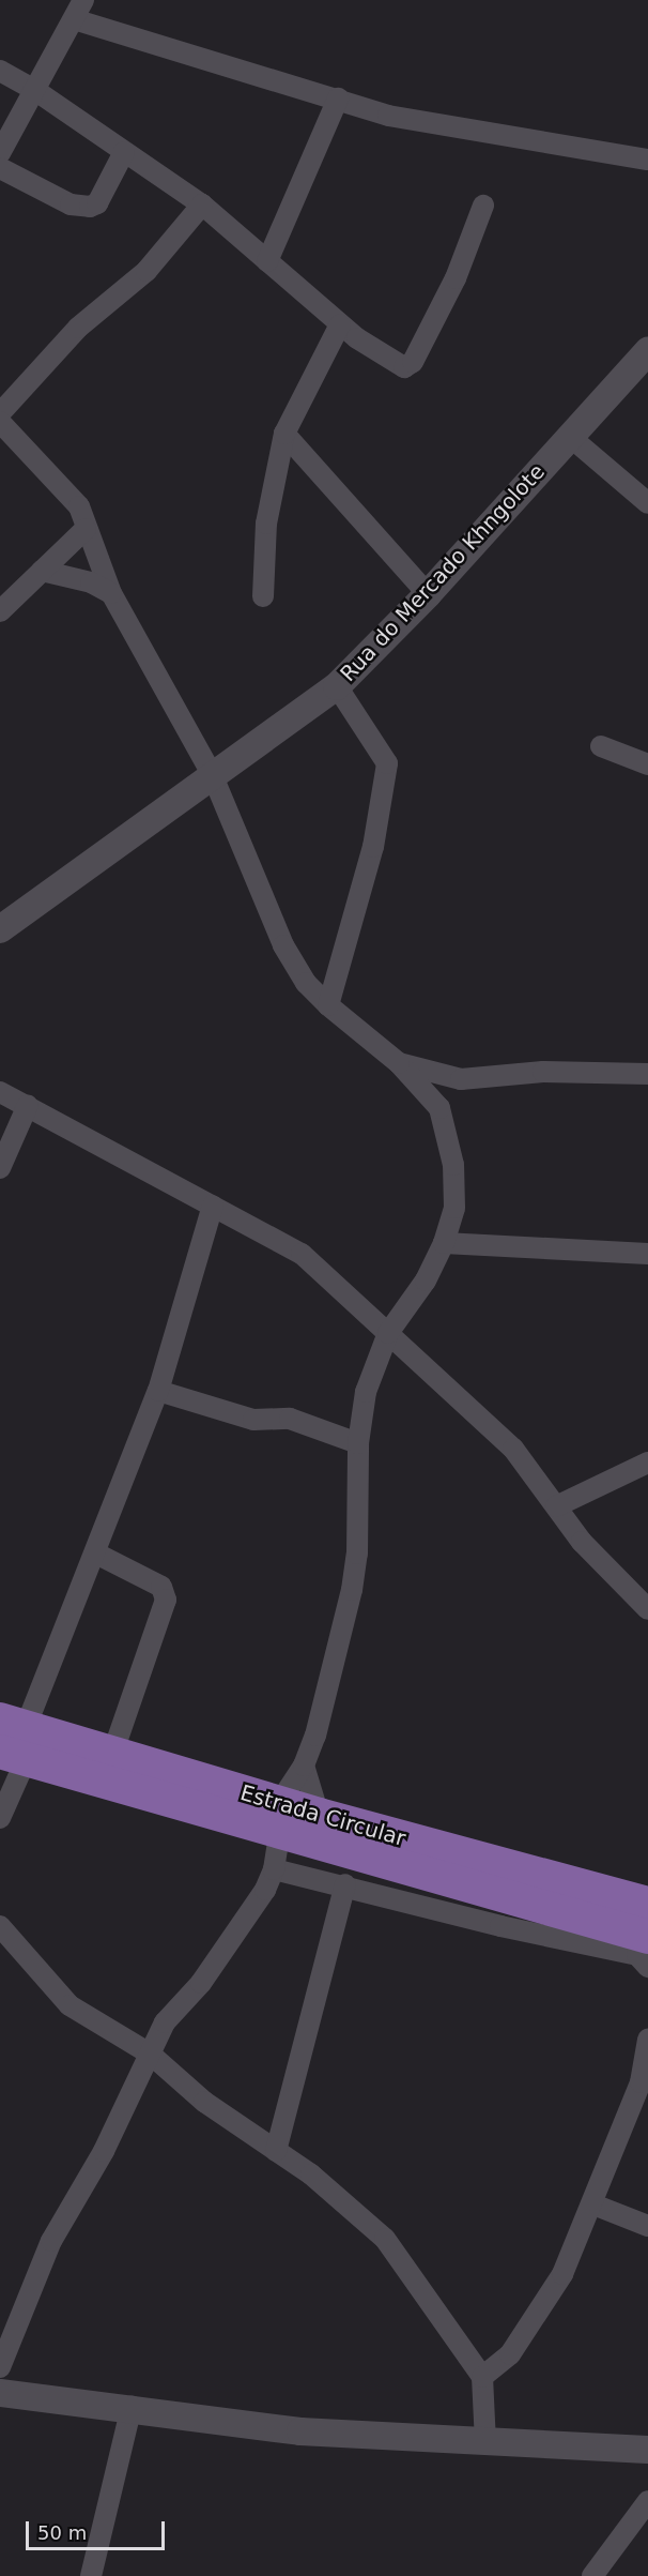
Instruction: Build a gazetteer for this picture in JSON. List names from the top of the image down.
{
  "streets": {
    "main road": ["Estrada Circular"],
    "street": ["Rua do Mercado Khngolote"]
  },
  "scale_bar": "50 m"
}
